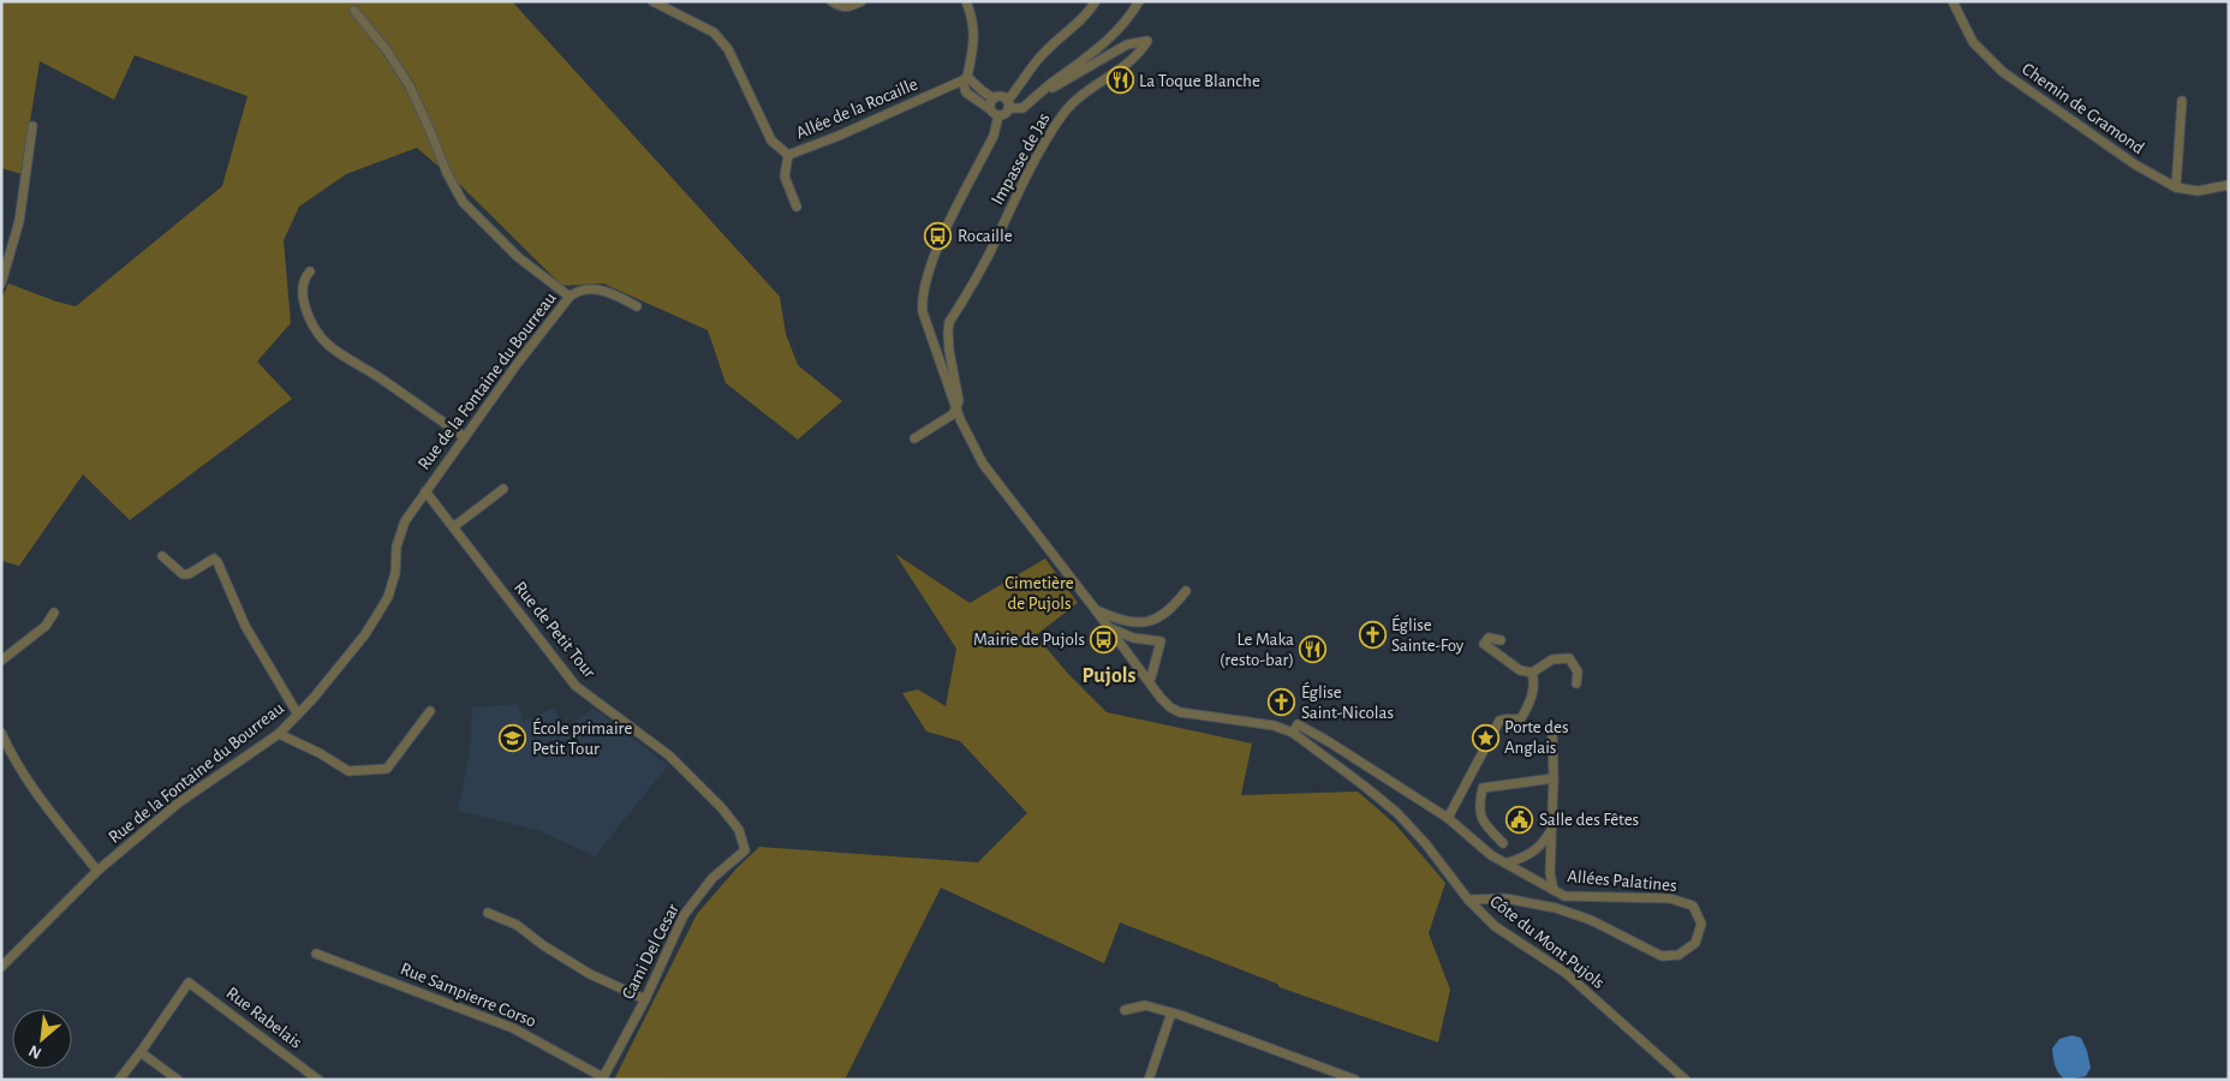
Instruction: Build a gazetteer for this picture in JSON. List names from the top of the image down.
{
  "streets": {
    "street": [
      "Allée de la Rocaille",
      "Chemin de Gramond",
      "Impasse de Jas",
      "Rue de la Fontaine du Bourreau",
      "Rue de Petit Tour",
      "Allées Palatines",
      "Côte du Mont Pujols",
      "Cami Del Cesar",
      "Rue Sampierre Corso",
      "Rue Rabelais"
    ]
  },
  "crossings": [
    ["Rue de la Fontaine du Bourreau", "Rue de Petit Tour"],
    ["Rue de Petit Tour", "Cami Del Cesar"],
    ["Allées Palatines", "Côte du Mont Pujols"],
    ["Cami Del Cesar", "Rue Sampierre Corso"]
  ],
  "districts": ["Pujols"],
  "parks": ["Cimetière de Pujols"],
  "places": {
    "restaurant": ["La Toque Blanche", "Le Maka (resto-bar)"],
    "bus stop": ["Rocaille", "Mairie de Pujols"],
    "church": ["Église Sainte-Foy", "Église Saint-Nicolas"],
    "place": ["Porte des Anglais"],
    "school or university": ["École primaire Petit Tour"],
    "public building": ["Salle des Fêtes"]
  },
  "north": "bottom left"
}
